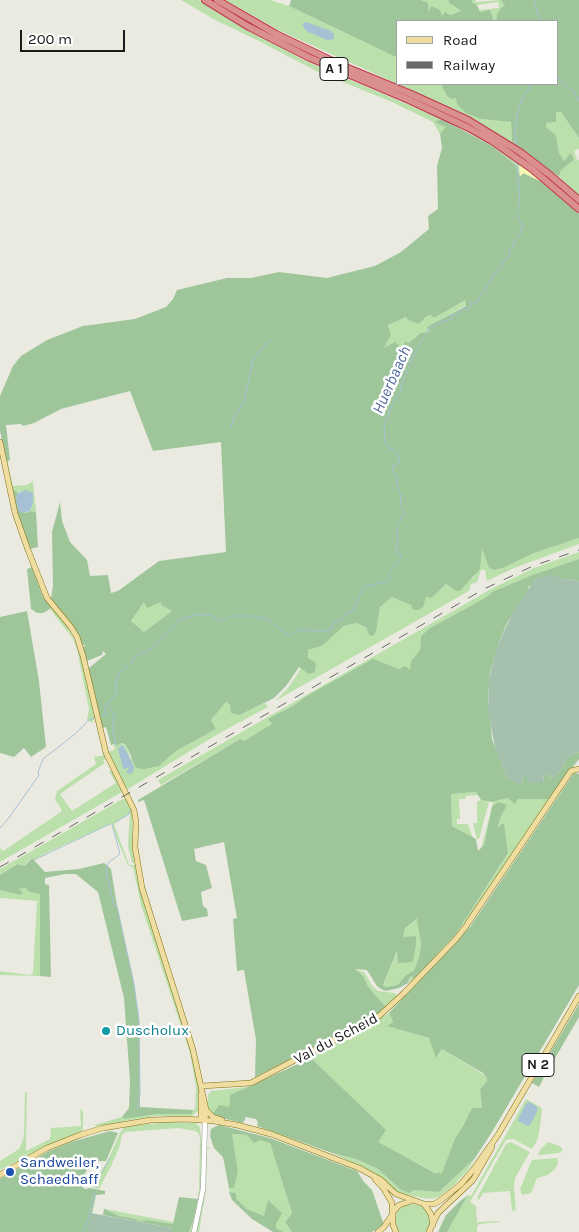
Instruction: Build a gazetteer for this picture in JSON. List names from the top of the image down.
{
  "streets": {
    "highway": ["A 1"],
    "main road": ["Val du Scheid", "N 2"]
  },
  "water": ["Huerbaach"],
  "places": ["Duscholux", "Sandweiler, Schaedhaff"],
  "legend": ["Road", "Railway"],
  "scale_bar": "200 m"
}
